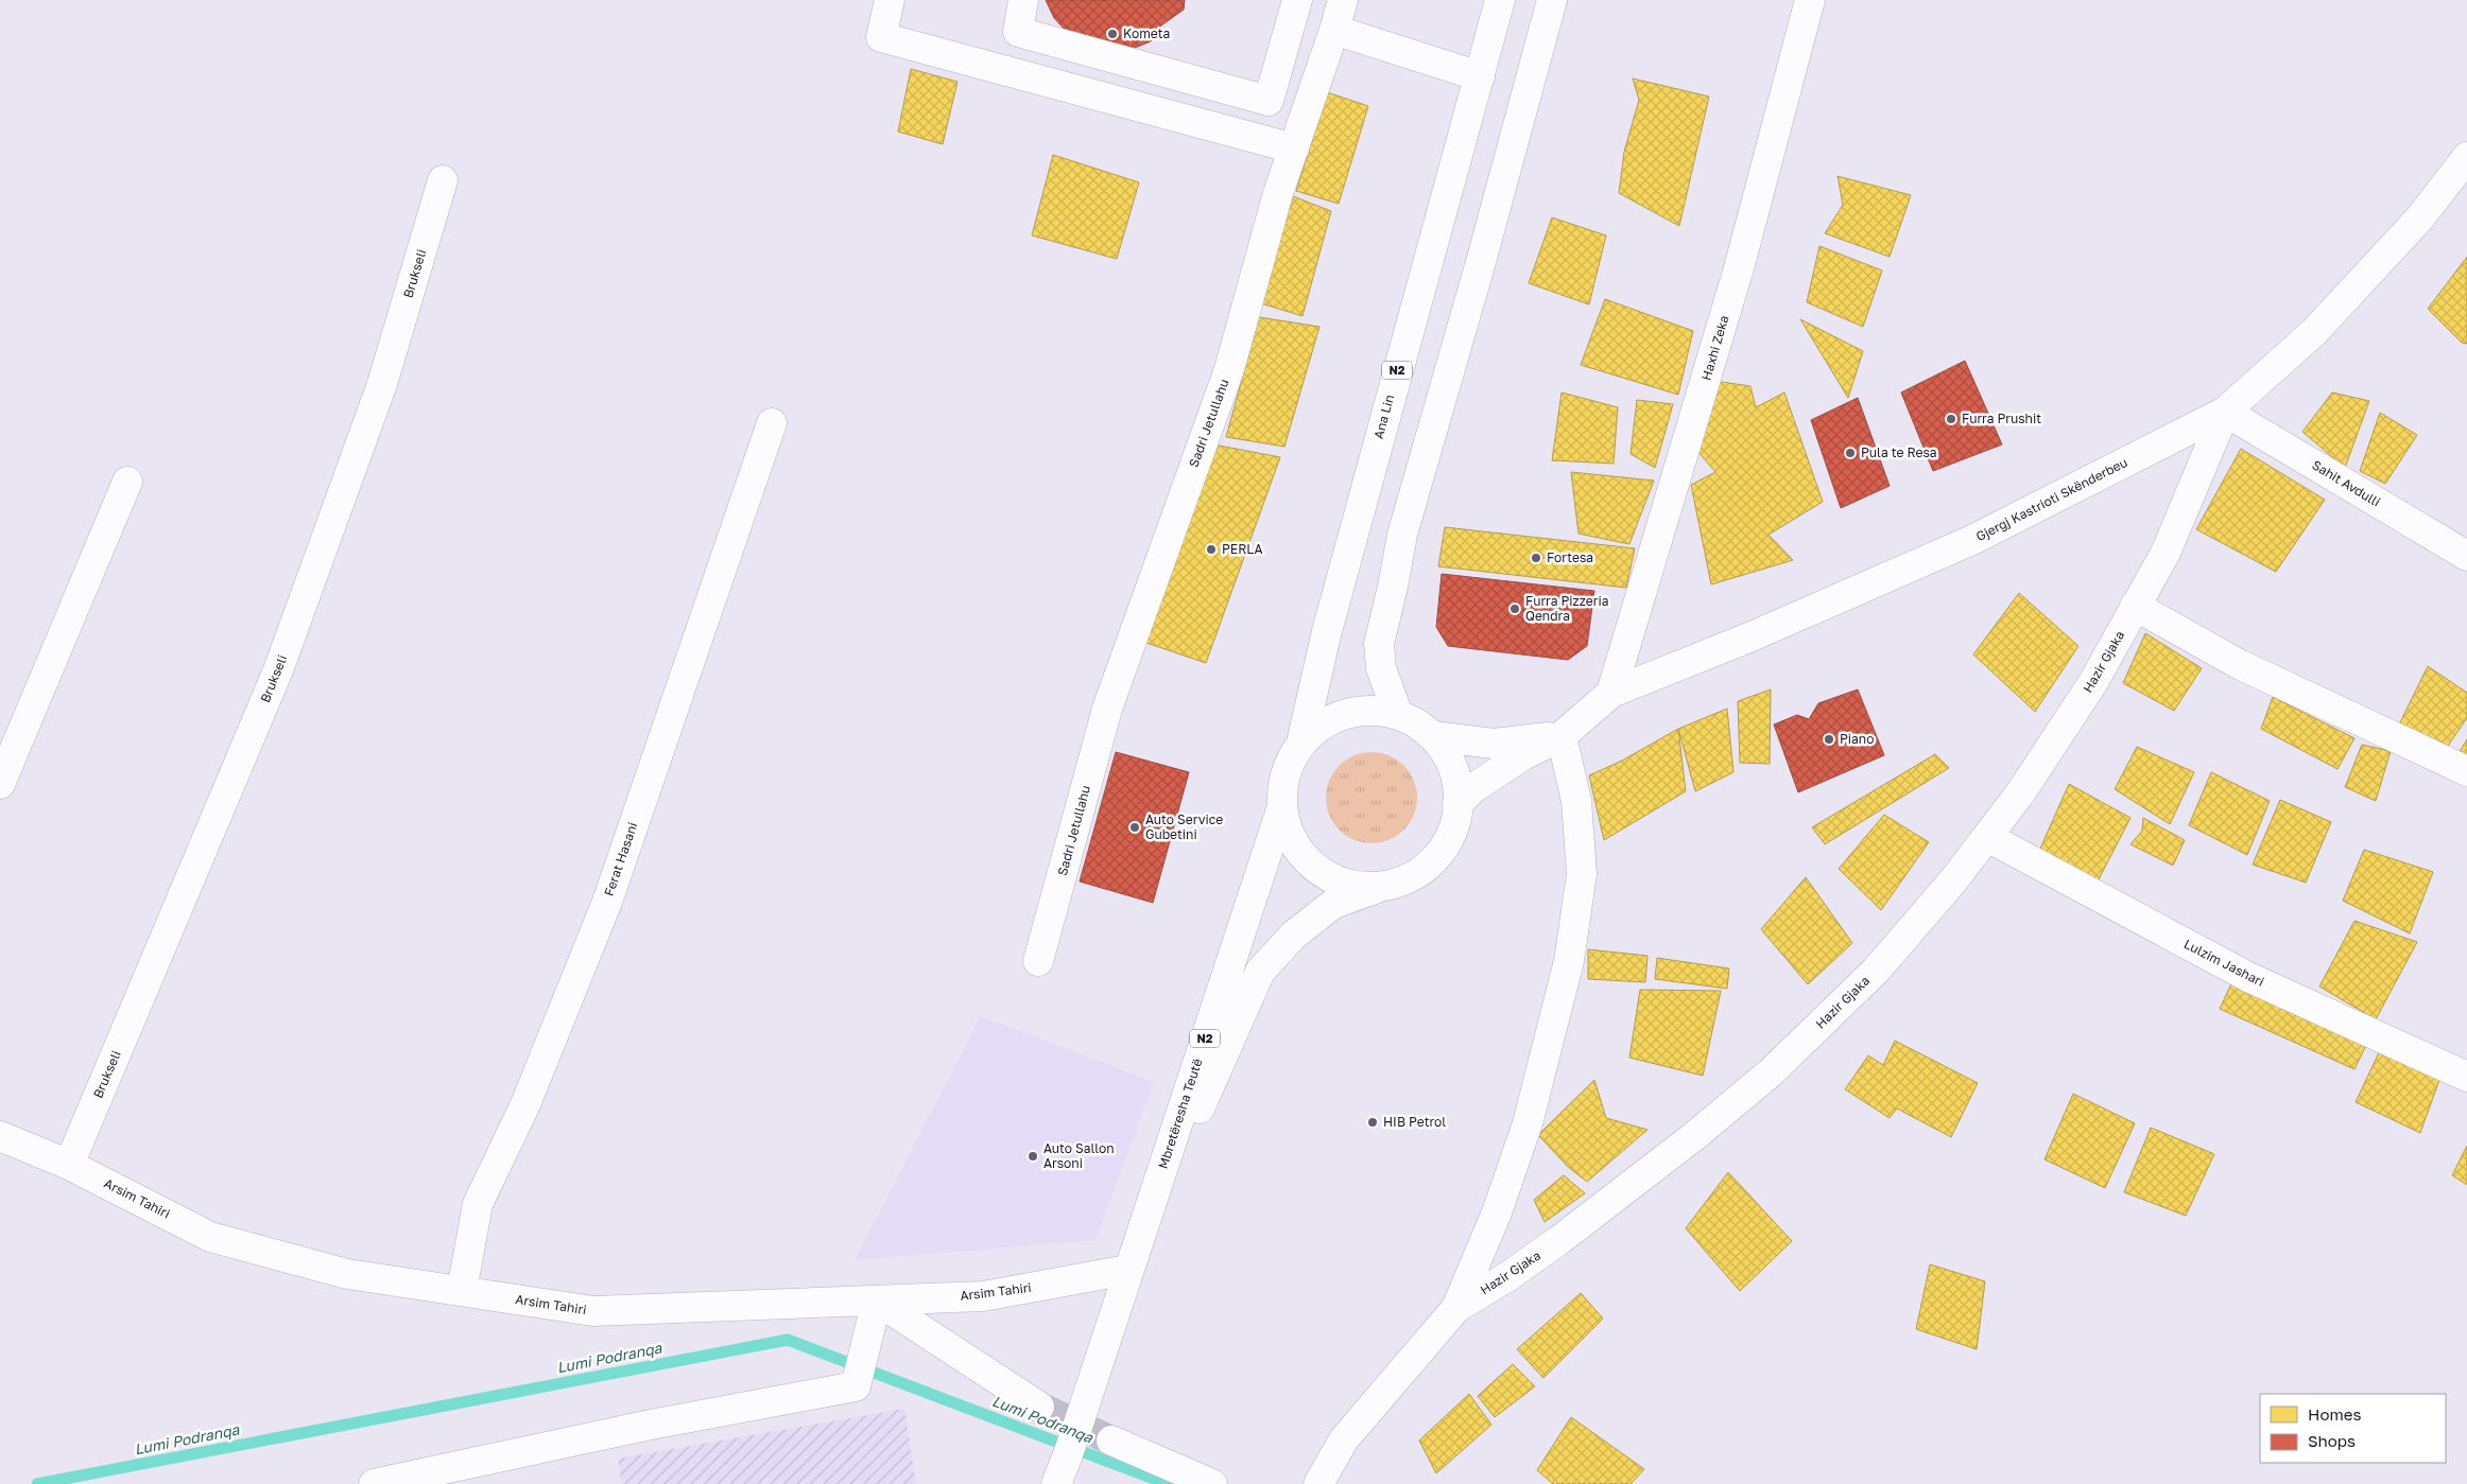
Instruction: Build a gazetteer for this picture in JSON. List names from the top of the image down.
{
  "streets": {
    "street": [
      "Brukseli",
      "Haxhi Zeka",
      "N2",
      "Ana Lin",
      "Sadri Jetullahu",
      "Sahit Avdulli",
      "Gjergj Kastrioti Skënderbeu",
      "Hazir Gjaka",
      "Ferat Hasani",
      "Lulzim Jashari",
      "Mbretëresha Teutë",
      "Arsim Tahiri"
    ]
  },
  "crossings": [
    ["Brukseli", "Arsim Tahiri"],
    ["Haxhi Zeka", "Gjergj Kastrioti Skënderbeu"],
    ["N2", "Ana Lin"],
    ["N2", "Gjergj Kastrioti Skënderbeu"],
    ["N2", "Mbretëresha Teutë"],
    ["Ana Lin", "Gjergj Kastrioti Skënderbeu"],
    ["Ana Lin", "Mbretëresha Teutë"],
    ["Sahit Avdulli", "Gjergj Kastrioti Skënderbeu"],
    ["Sahit Avdulli", "Hazir Gjaka"],
    ["Gjergj Kastrioti Skënderbeu", "Hazir Gjaka"],
    ["Gjergj Kastrioti Skënderbeu", "Mbretëresha Teutë"],
    ["Hazir Gjaka", "Lulzim Jashari"],
    ["Ferat Hasani", "Arsim Tahiri"],
    ["Mbretëresha Teutë", "Arsim Tahiri"]
  ],
  "water": ["Lumi Podranqa"],
  "places": [
    "Kometa",
    "Furra Prushit",
    "Pula te Resa",
    "PERLA",
    "Fortesa",
    "Furra Pizzeria Qendra",
    "Piano",
    "Auto Service Gubetini",
    "HIB Petrol",
    "Auto Sallon Arsoni"
  ],
  "legend": ["Homes", "Shops"]
}
